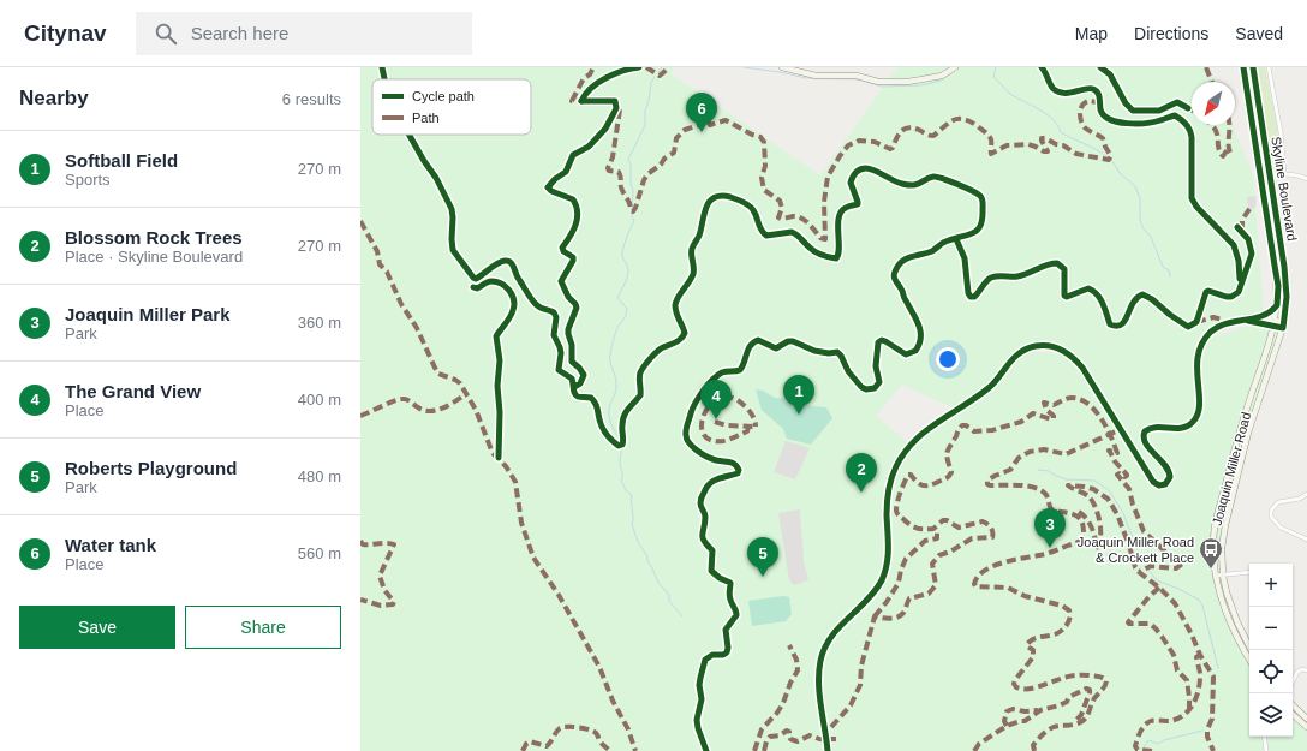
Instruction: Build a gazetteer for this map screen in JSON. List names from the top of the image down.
{
  "streets": {
    "main road": ["Skyline Boulevard", "Joaquin Miller Road"]
  },
  "crossings": [
    ["Skyline Boulevard", "Joaquin Miller Road"]
  ],
  "places": {
    "bus stop": ["Joaquin Miller Road & Crockett Place"]
  },
  "legend": ["Cycle path", "Path"],
  "north": "bottom left",
  "page": {
    "header": "Citynav",
    "search": "Search here",
    "nav": ["Map", "Directions", "Saved"],
    "heading": ["Nearby", "6 results"],
    "pins": [
      "6",
      "1",
      "4",
      "2",
      "3",
      "5"
    ],
    "list": [
      {
        "mark": "1",
        "name": "Softball Field",
        "note": "Sports",
        "value": "270 m"
      },
      {
        "mark": "2",
        "name": "Blossom Rock Trees",
        "note": "Place · Skyline Boulevard",
        "value": "270 m"
      },
      {
        "mark": "3",
        "name": "Joaquin Miller Park",
        "note": "Park",
        "value": "360 m"
      },
      {
        "mark": "4",
        "name": "The Grand View",
        "note": "Place",
        "value": "400 m"
      },
      {
        "mark": "5",
        "name": "Roberts Playground",
        "note": "Park",
        "value": "480 m"
      },
      {
        "mark": "6",
        "name": "Water tank",
        "note": "Place",
        "value": "560 m"
      }
    ],
    "map_buttons": ["+", "−"],
    "buttons": ["Save", "Share"]
  }
}
